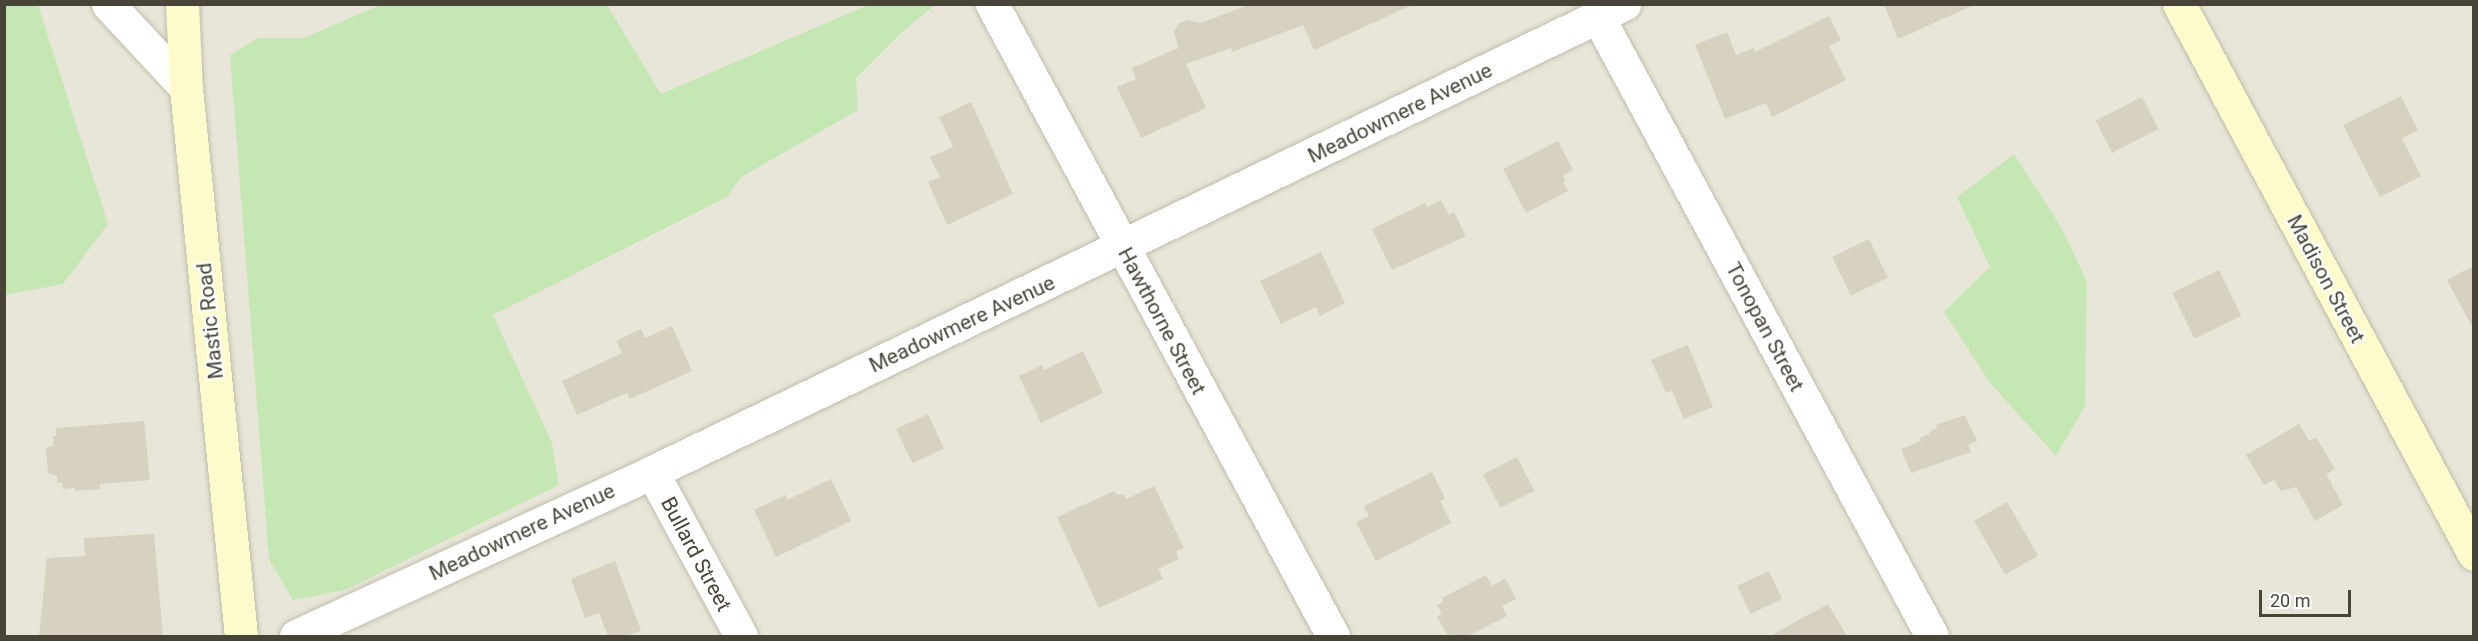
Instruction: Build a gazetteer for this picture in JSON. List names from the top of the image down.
{
  "streets": {
    "main road": ["Madison Street", "Mastic Road"],
    "street": [
      "Meadowmere Avenue",
      "Hawthorne Street",
      "Tonopan Street",
      "Bullard Street"
    ]
  },
  "crossings": [
    ["Meadowmere Avenue", "Hawthorne Street"],
    ["Meadowmere Avenue", "Tonopan Street"],
    ["Meadowmere Avenue", "Bullard Street"]
  ],
  "scale_bar": "20 m"
}
